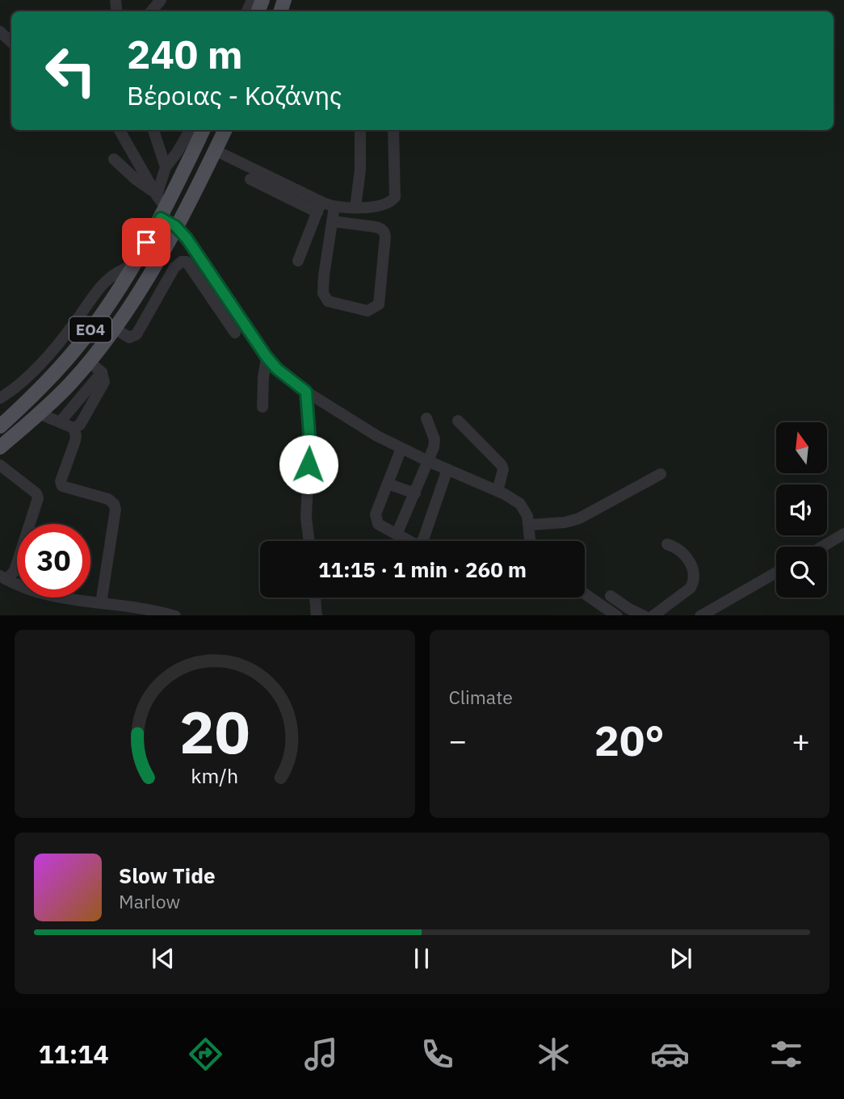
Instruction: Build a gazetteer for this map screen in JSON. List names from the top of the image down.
{
  "streets": {
    "main road": ["ΕΟ4"]
  },
  "north": "top",
  "page": {
    "turn": ["240 m", "Βέροιας - Κοζάνης"],
    "limit": "30",
    "trip": "11:15 · 1 min · 260 m",
    "tile": "Climate",
    "heat": ["−", "20°", "+"],
    "song": ["Slow Tide", "Marlow"],
    "tabs": "11:14",
    "gauge": ["20", "km/h"]
  }
}
